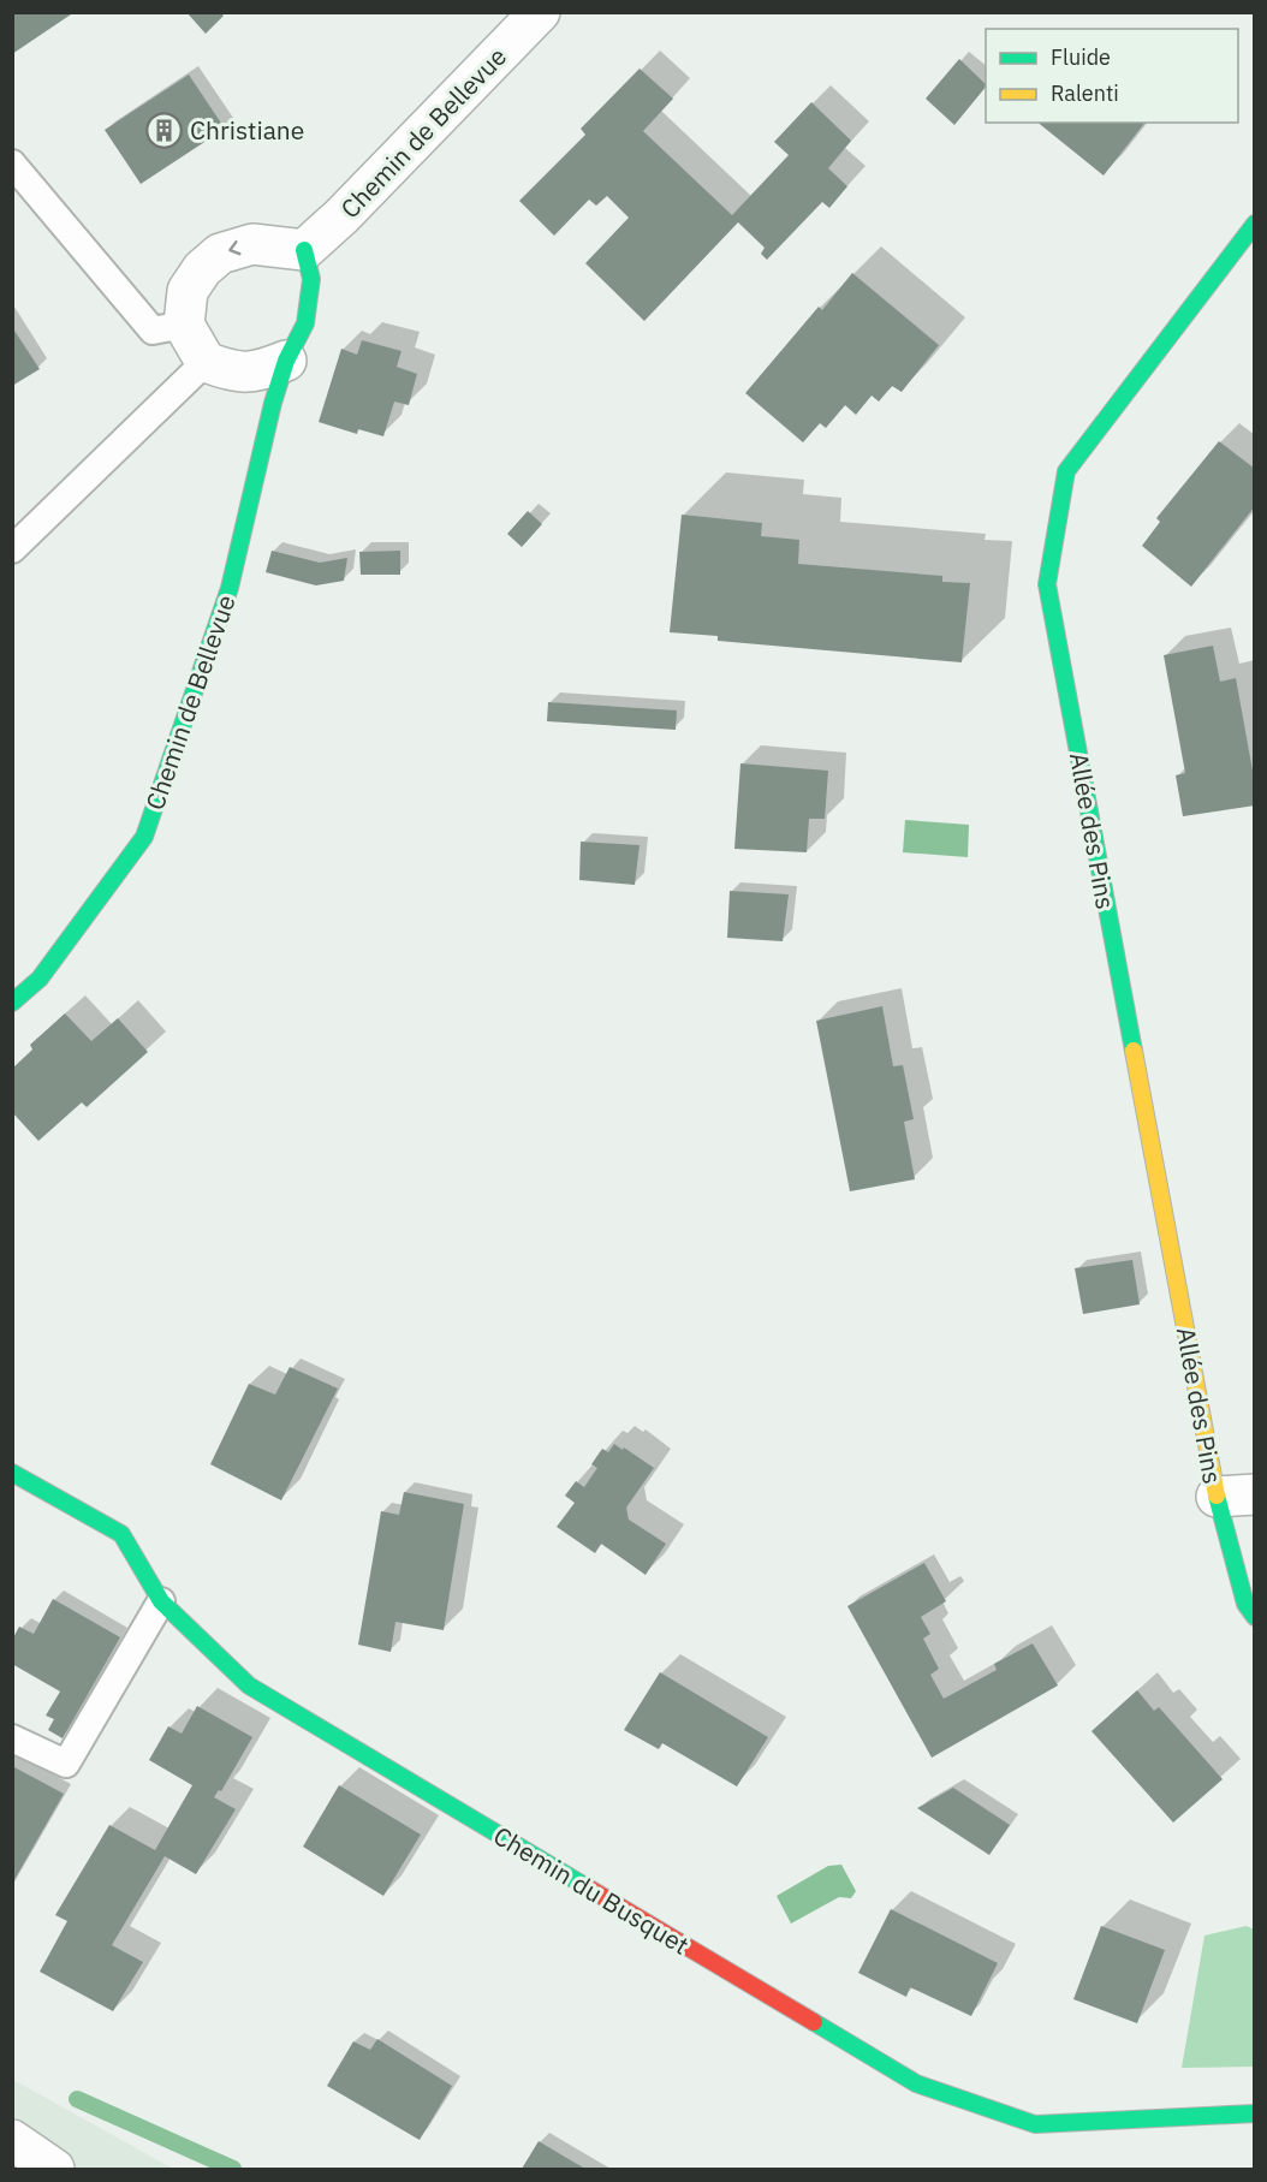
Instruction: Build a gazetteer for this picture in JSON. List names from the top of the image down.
{
  "streets": {
    "street": ["Chemin de Bellevue", "Allée des Pins", "Chemin du Busquet"]
  },
  "places": {
    "building": ["Christiane"]
  },
  "legend": ["Fluide", "Ralenti"]
}
